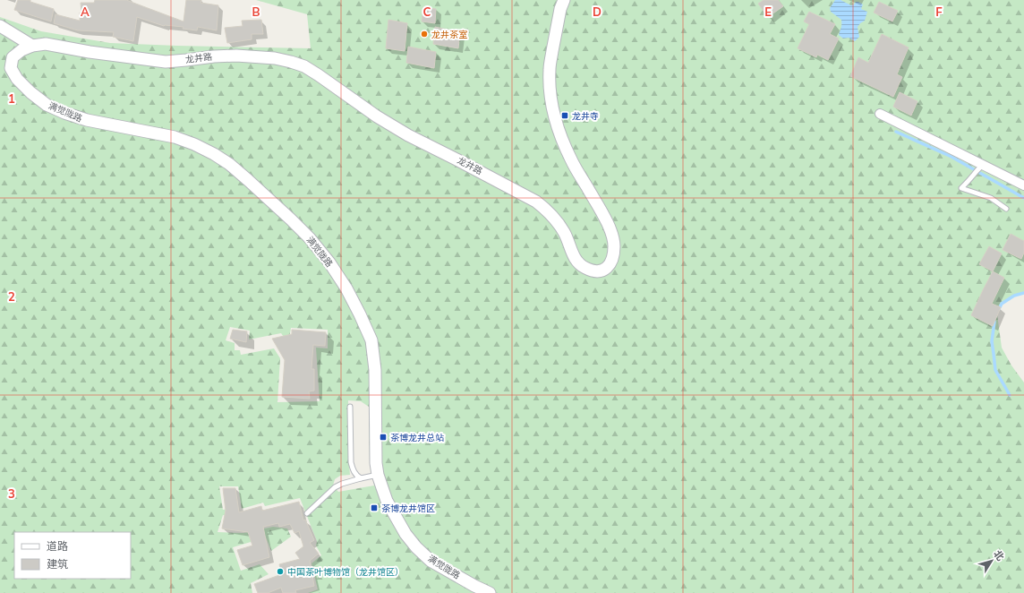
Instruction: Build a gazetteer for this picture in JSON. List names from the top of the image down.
{
  "streets": {
    "street": ["龙井路", "满觉陇路"]
  },
  "crossings": [
    ["龙井路", "满觉陇路"]
  ],
  "places": {
    "other": ["龙井茶室", "中国茶叶博物馆（龙井馆区）"],
    "transit": ["龙井寺", "茶博龙井总站", "茶博龙井馆区"]
  },
  "legend": ["道路", "建筑"],
  "north": "top right",
  "grid": {
    "columns": [
      "A",
      "B",
      "C",
      "D",
      "E",
      "F"
    ],
    "rows": ["1", "2", "3"]
  }
}
